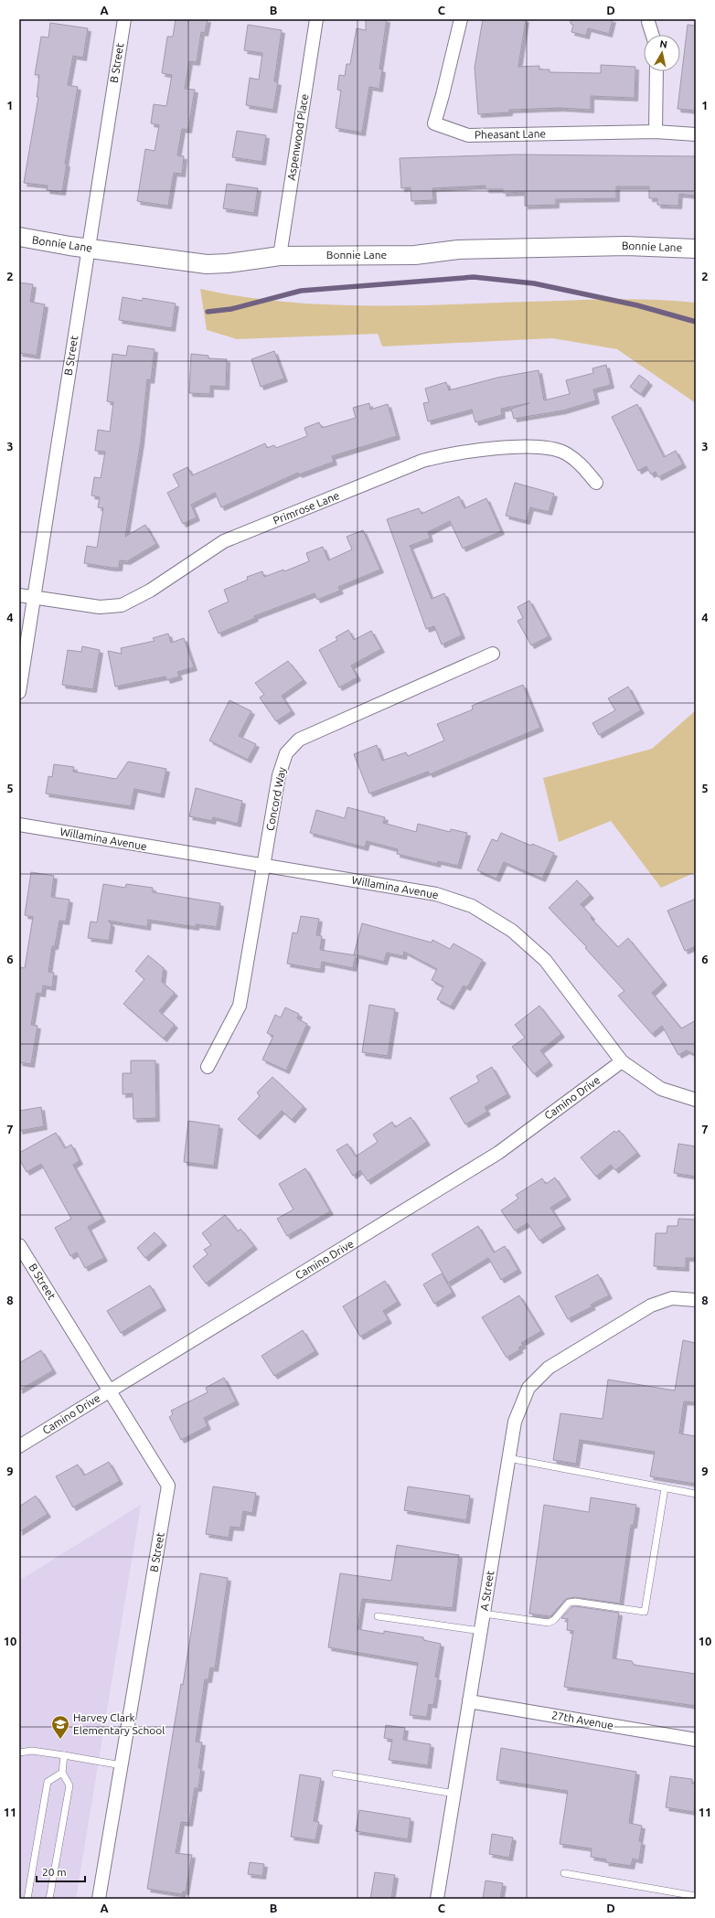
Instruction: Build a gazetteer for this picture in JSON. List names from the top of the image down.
{
  "streets": {
    "street": [
      "B Street",
      "Pheasant Lane",
      "Aspenwood Place",
      "Bonnie Lane",
      "Primrose Lane",
      "Concord Way",
      "Willamina Avenue",
      "Camino Drive",
      "A Street",
      "27th Avenue"
    ]
  },
  "crossings": [
    ["B Street", "Bonnie Lane"],
    ["B Street", "Primrose Lane"],
    ["B Street", "Camino Drive"],
    ["Aspenwood Place", "Bonnie Lane"],
    ["Concord Way", "Willamina Avenue"],
    ["Willamina Avenue", "Camino Drive"],
    ["A Street", "27th Avenue"]
  ],
  "places": {
    "school or university": ["Harvey Clark Elementary School"]
  },
  "scale_bar": "20 m",
  "north": "top",
  "grid": {
    "columns": [
      "A",
      "B",
      "C",
      "D"
    ],
    "rows": [
      "1",
      "2",
      "3",
      "4",
      "5",
      "6",
      "7",
      "8",
      "9",
      "10",
      "11"
    ]
  }
}
